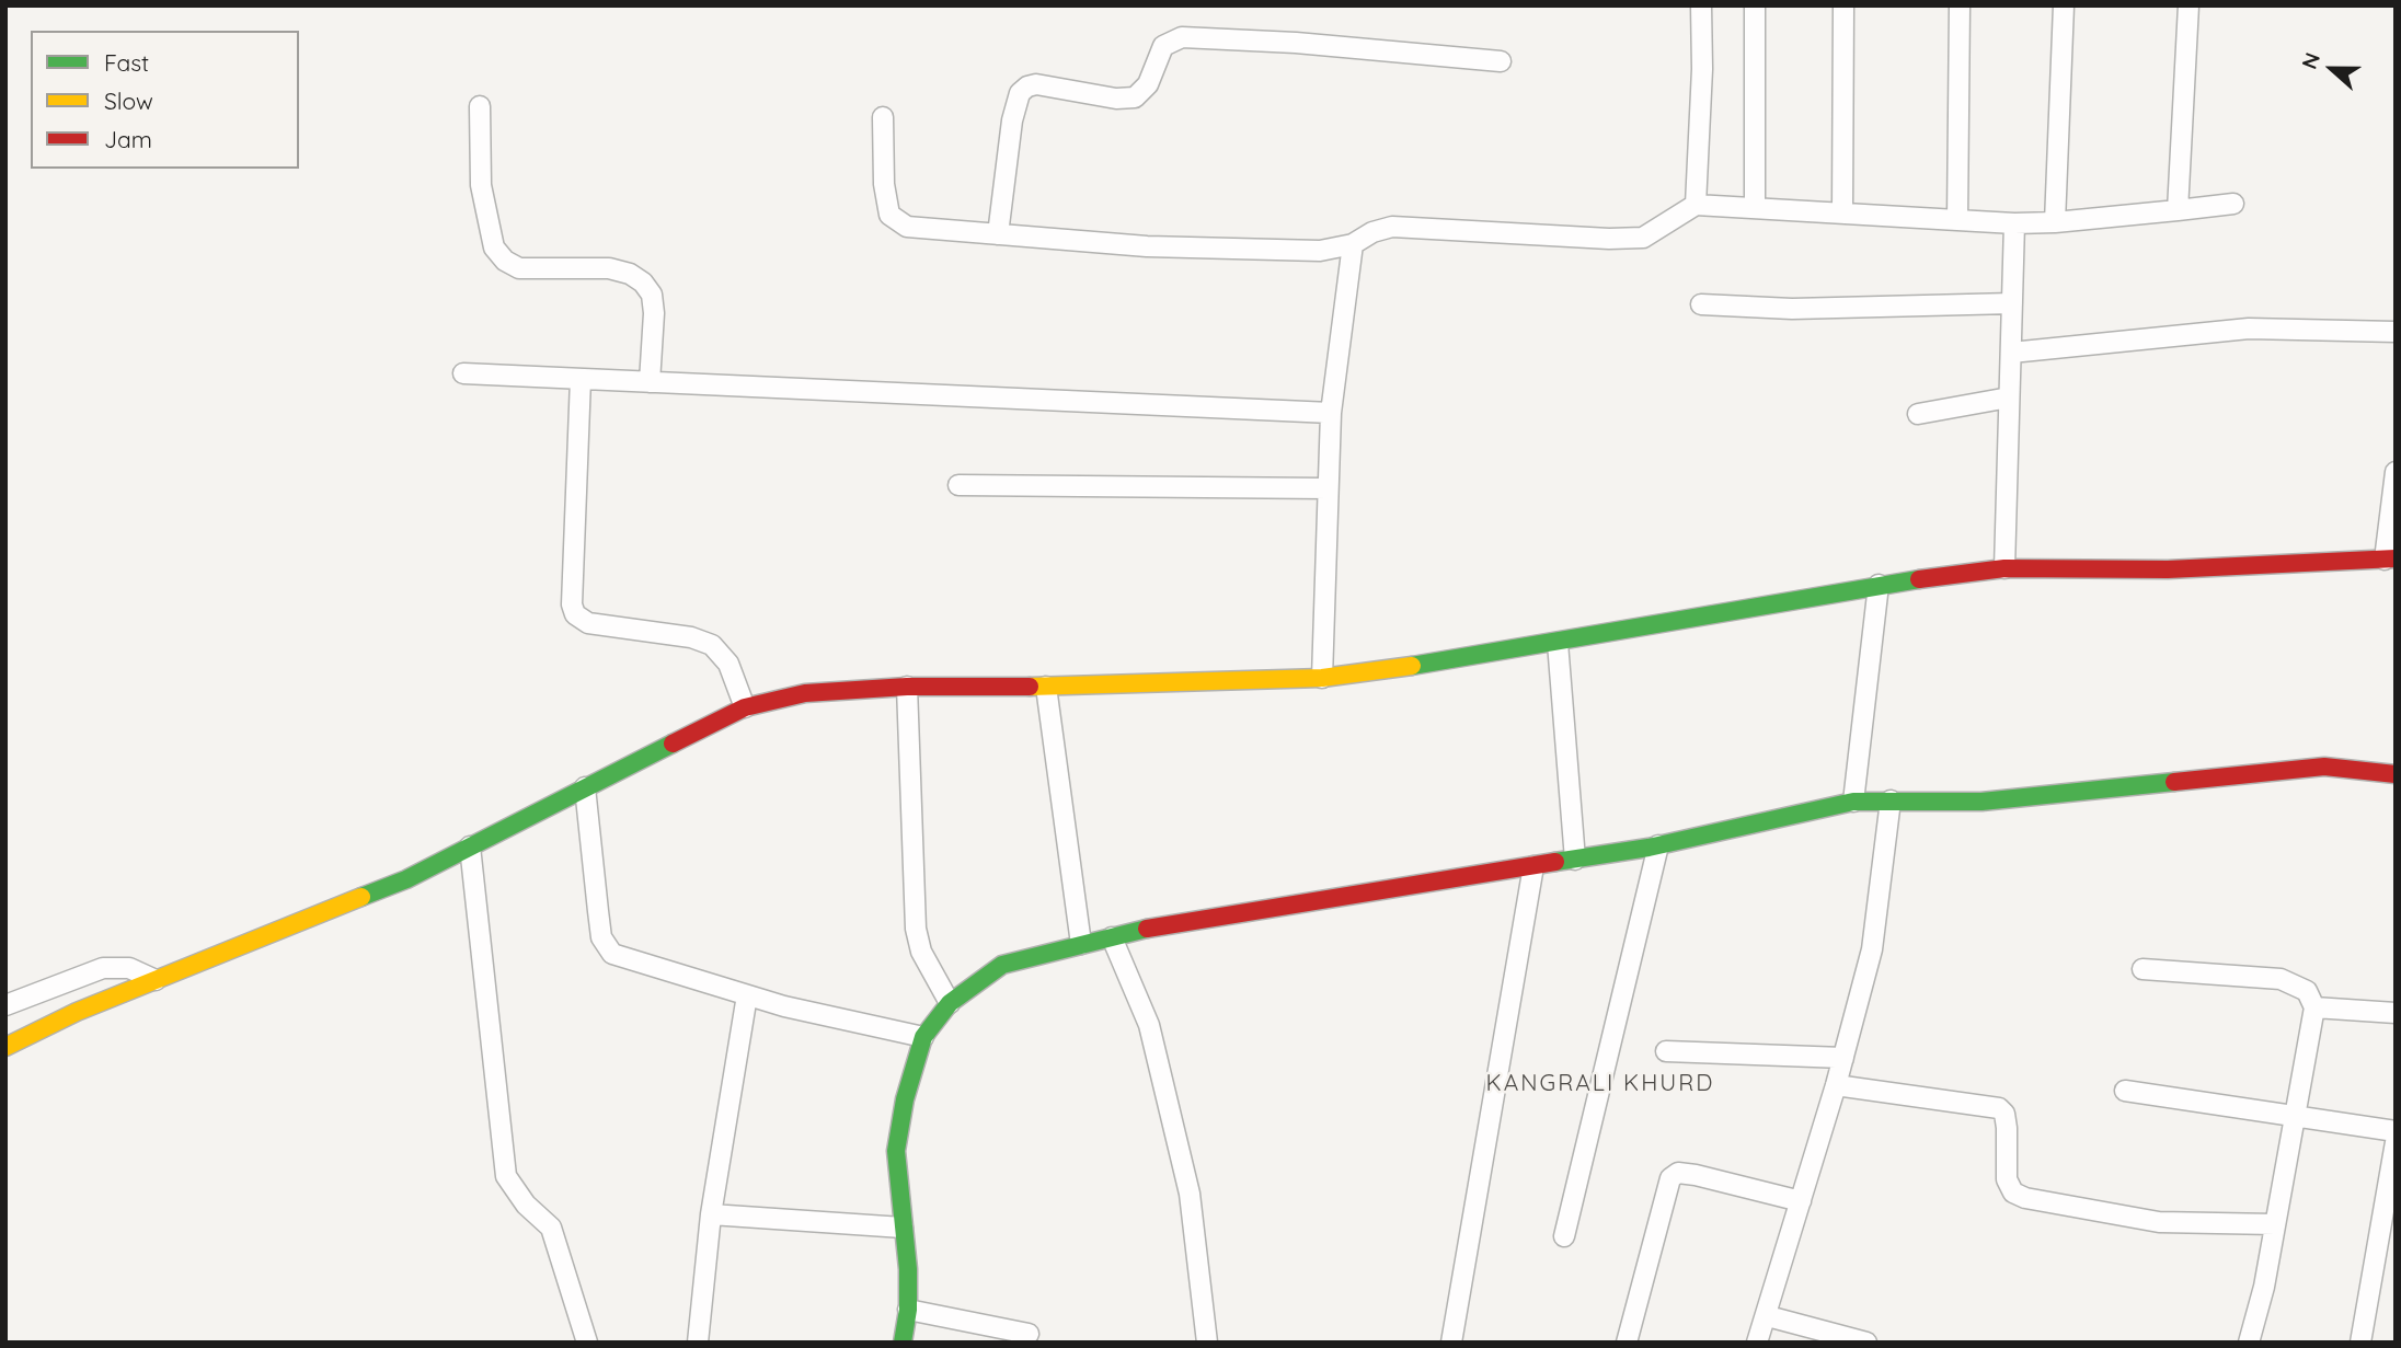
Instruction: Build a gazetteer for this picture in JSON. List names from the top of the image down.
{
  "districts": ["KANGRALI KHURD"],
  "legend": ["Fast", "Slow", "Jam"],
  "north": "left"
}
